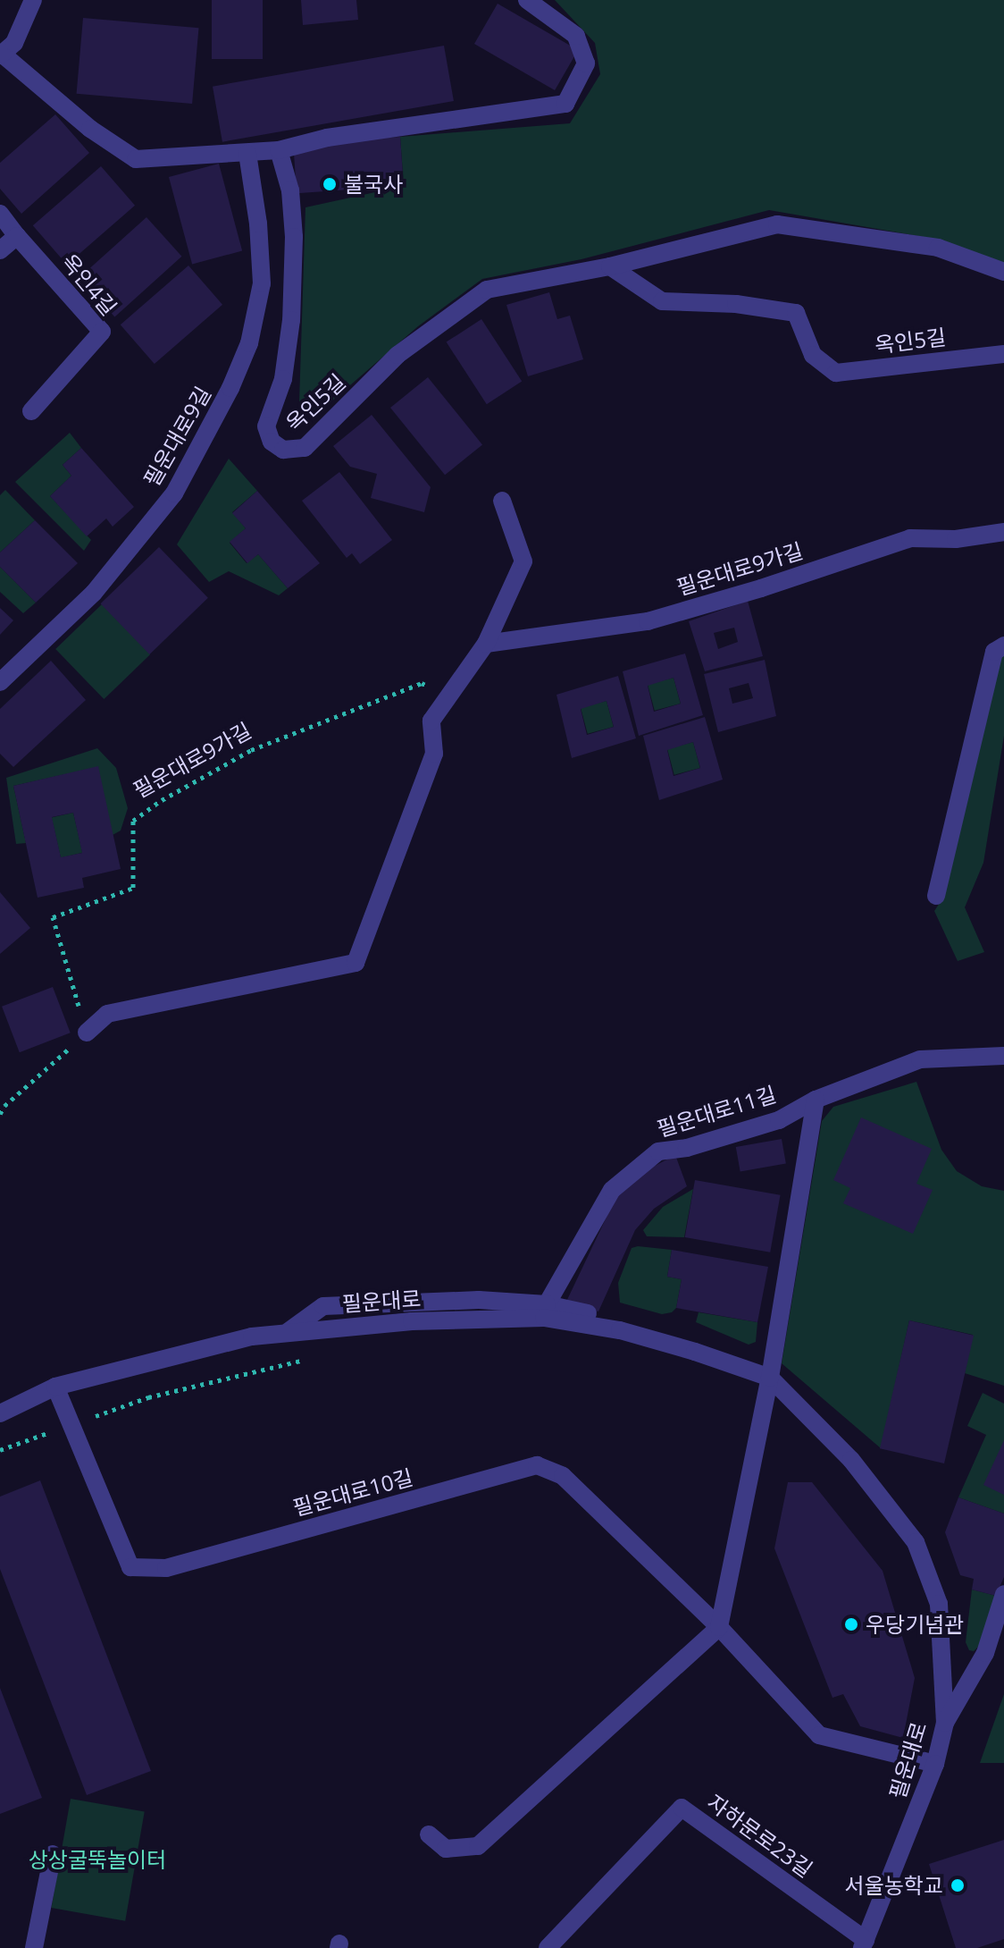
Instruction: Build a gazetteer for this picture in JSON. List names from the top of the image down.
{
  "streets": {
    "street": [
      "옥인4길",
      "옥인5길",
      "필운대로9길",
      "필운대로9가길",
      "필운대로11길",
      "필운대로",
      "필운대로10길",
      "자하문로23길"
    ]
  },
  "crossings": [
    ["필운대로", "필운대로10길"],
    ["필운대로", "자하문로23길"]
  ],
  "parks": ["상상굴뚝놀이터"],
  "places": ["불국사", "우당기념관", "서울농학교"]
}
